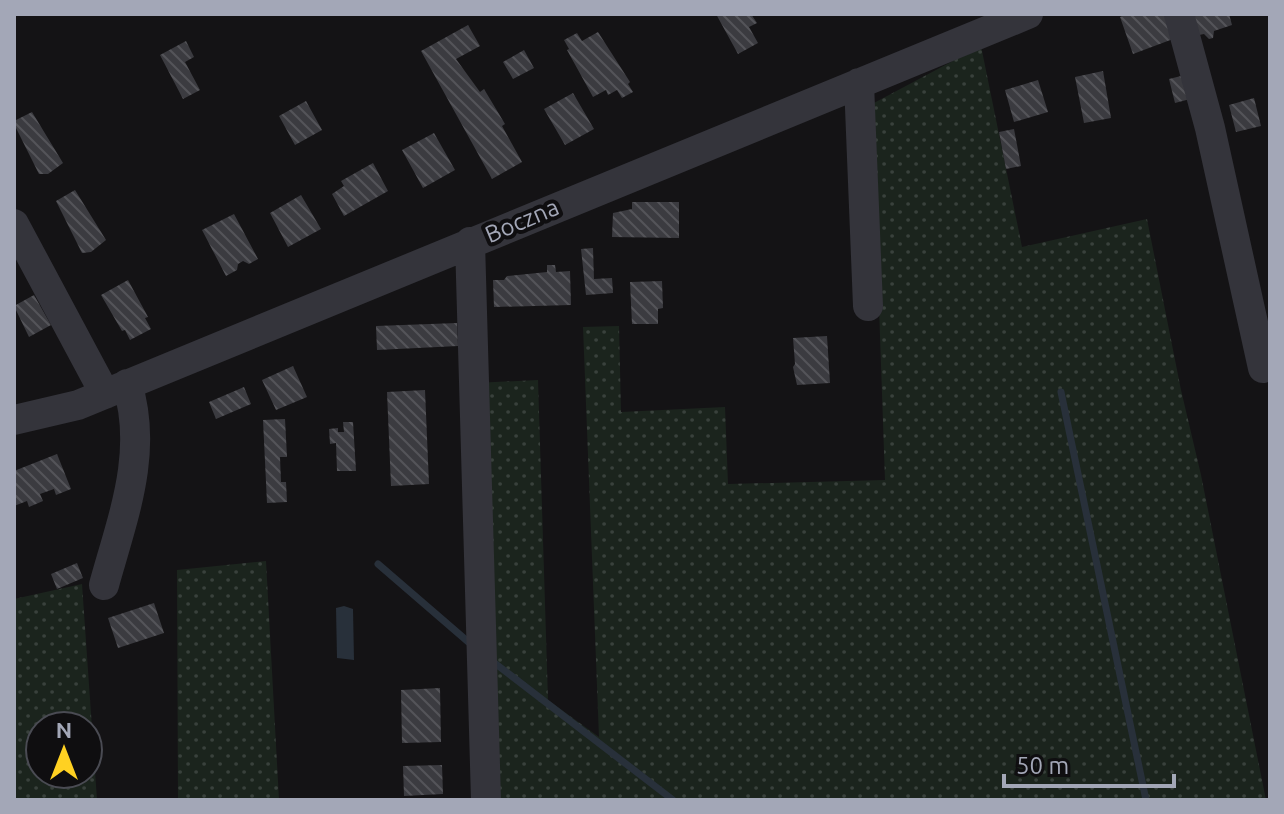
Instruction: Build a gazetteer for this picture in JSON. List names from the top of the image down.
{
  "streets": {
    "street": ["Boczna"]
  },
  "scale_bar": "50 m",
  "north": "top"
}
